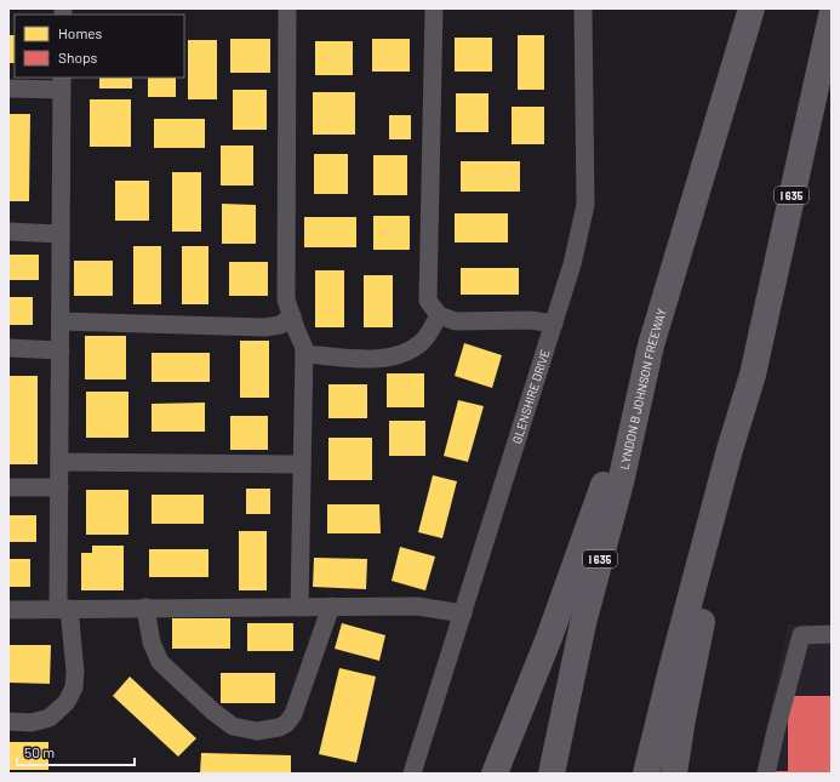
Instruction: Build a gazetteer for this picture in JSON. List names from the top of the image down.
{
  "streets": {
    "highway": ["I 635", "LYNDON B JOHNSON FREEWAY"],
    "street": ["GLENSHIRE DRIVE"]
  },
  "legend": ["Homes", "Shops"],
  "scale_bar": "50 m"
}
